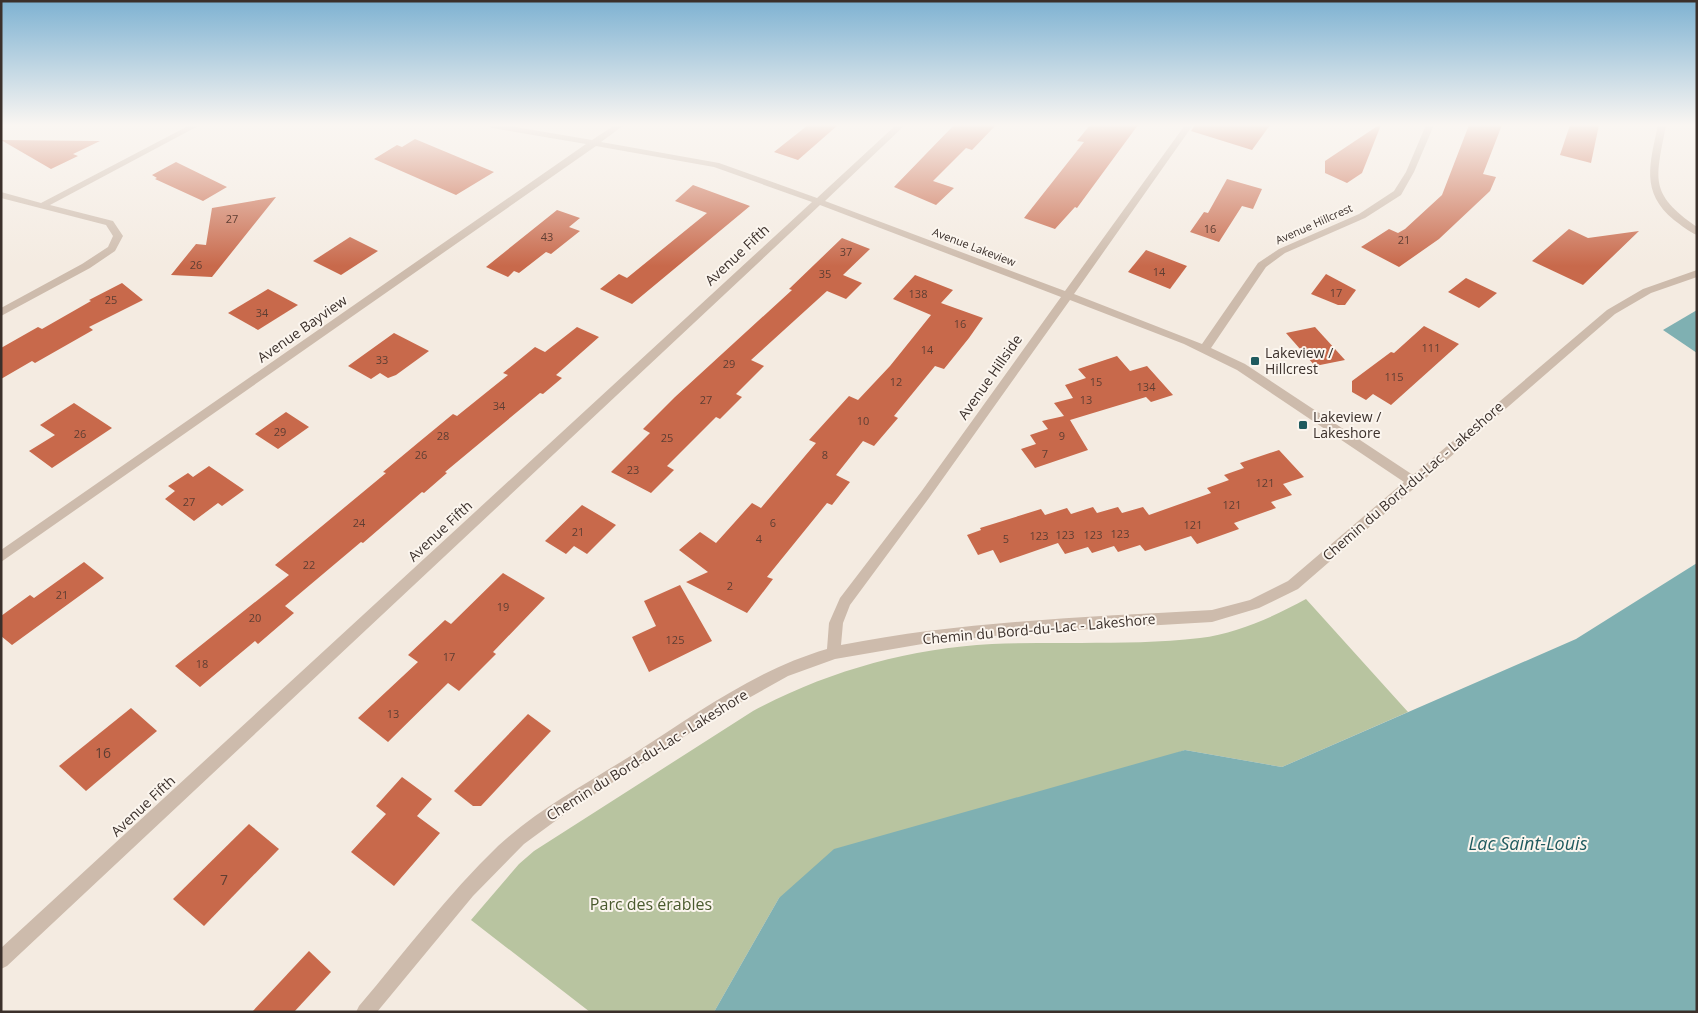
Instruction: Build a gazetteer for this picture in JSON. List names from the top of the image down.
{
  "streets": {
    "street": [
      "Avenue Hillcrest",
      "Avenue Lakeview",
      "Avenue Fifth",
      "Avenue Bayview",
      "Avenue Hillside",
      "Chemin du Bord-du-Lac - Lakeshore"
    ]
  },
  "crossings": [
    ["Avenue Hillcrest", "Avenue Lakeview"],
    ["Avenue Lakeview", "Avenue Fifth"],
    ["Avenue Lakeview", "Avenue Hillside"],
    ["Avenue Lakeview", "Chemin du Bord-du-Lac - Lakeshore"],
    ["Avenue Hillside", "Chemin du Bord-du-Lac - Lakeshore"]
  ],
  "water": ["Lac Saint-Louis"],
  "parks": ["Parc des érables"],
  "places": {
    "transit": ["Lakeview / Hillcrest", "Lakeview / Lakeshore"]
  },
  "house_numbers": [
    "27",
    "16",
    "43",
    "21",
    "37",
    "26",
    "14",
    "35",
    "17",
    "138",
    "25",
    "34",
    "16",
    "111",
    "14",
    "33",
    "29",
    "115",
    "12",
    "15",
    "134",
    "27",
    "13",
    "34",
    "10",
    "29",
    "26",
    "28",
    "9",
    "25",
    "7",
    "26",
    "8",
    "23",
    "121",
    "27",
    "121",
    "24",
    "6",
    "121",
    "21",
    "123",
    "123",
    "123",
    "123",
    "4",
    "5",
    "22",
    "2",
    "21",
    "19",
    "20",
    "125",
    "17",
    "18",
    "13",
    "16",
    "7"
  ]
}
